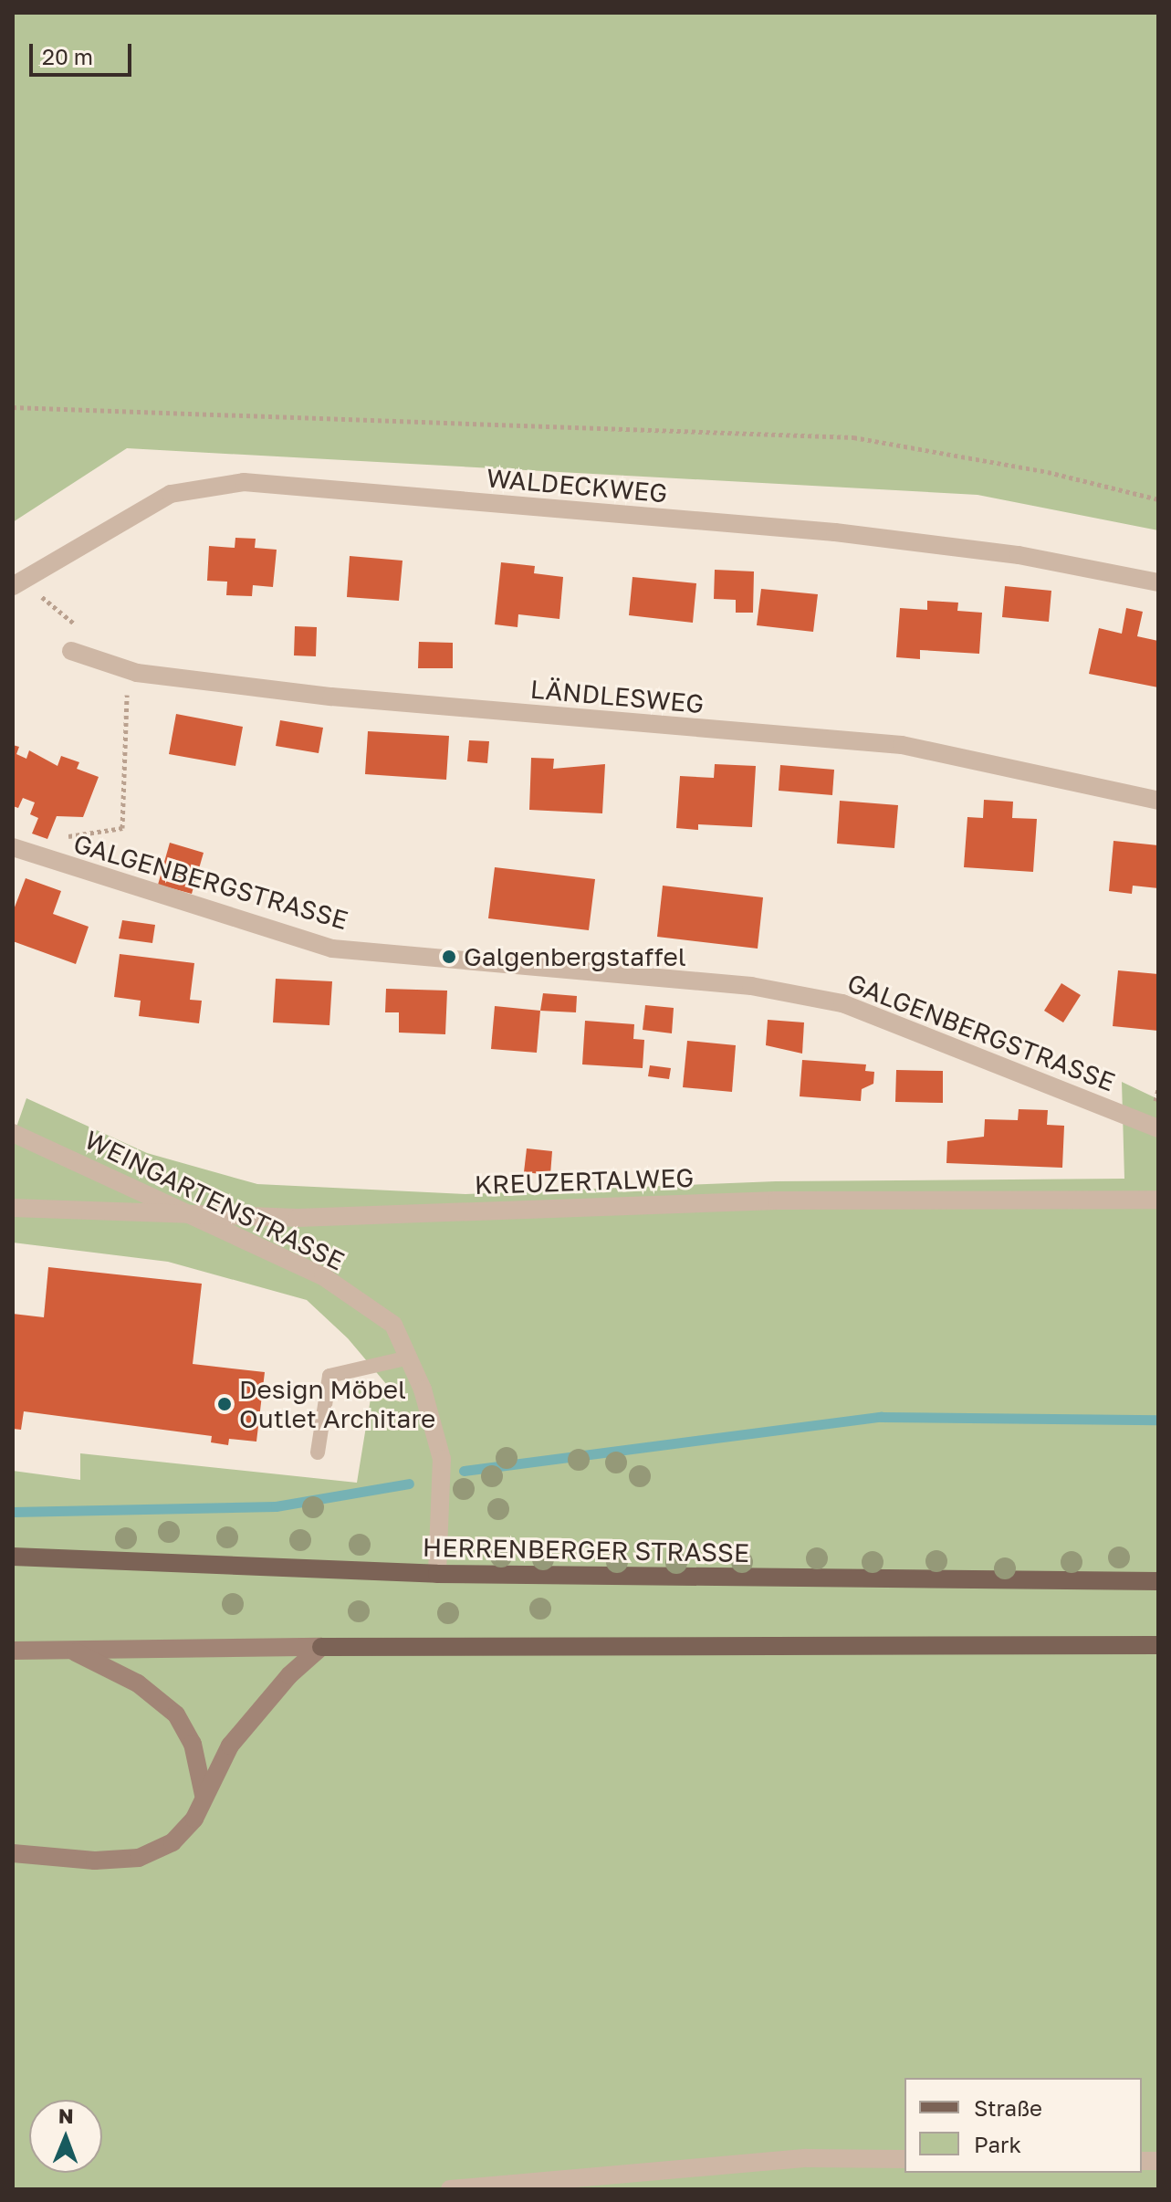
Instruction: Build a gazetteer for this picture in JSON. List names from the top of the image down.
{
  "streets": {
    "main road": ["HERRENBERGER STRASSE"],
    "street": [
      "WALDECKWEG",
      "LÄNDLESWEG",
      "GALGENBERGSTRASSE",
      "KREUZERTALWEG",
      "WEINGARTENSTRASSE"
    ]
  },
  "crossings": [
    ["KREUZERTALWEG", "WEINGARTENSTRASSE"],
    ["WEINGARTENSTRASSE", "HERRENBERGER STRASSE"]
  ],
  "places": ["Galgenbergstaffel", "Design Möbel Outlet Architare"],
  "legend": ["Straße", "Park"],
  "scale_bar": "20 m",
  "north": "top"
}
